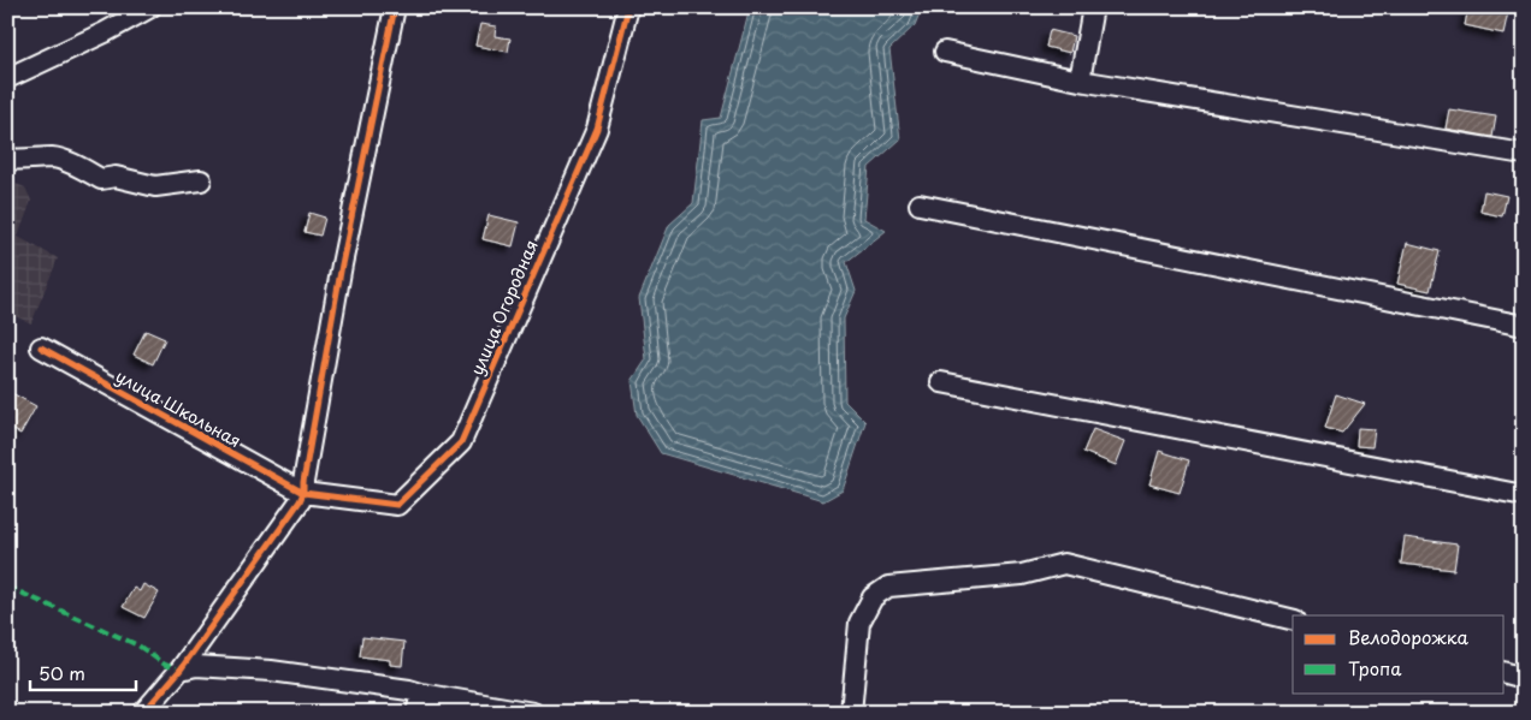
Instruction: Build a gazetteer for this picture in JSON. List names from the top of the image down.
{
  "streets": {
    "street": ["улица Огородная", "улица Школьная"]
  },
  "crossings": [
    ["улица Огородная", "улица Школьная"]
  ],
  "legend": ["Велодорожка", "Тропа"],
  "scale_bar": "50 m"
}
